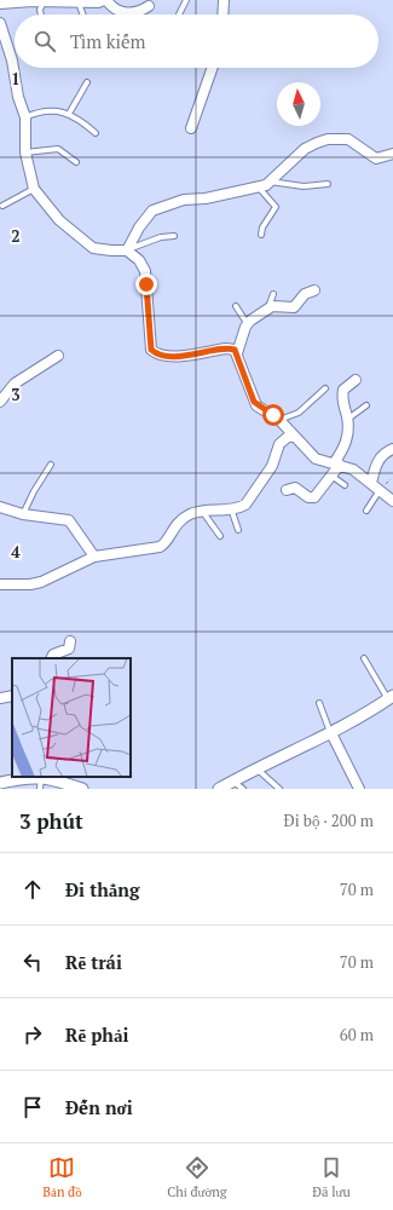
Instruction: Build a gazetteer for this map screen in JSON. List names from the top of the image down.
{
  "north": "top",
  "page": {
    "search": "Tìm kiếm",
    "heading": ["3 phút", "Đi bộ · 200 m"],
    "list": [
      ["Đi thẳng", "70 m"],
      ["Rẽ trái", "70 m"],
      ["Rẽ phải", "60 m"],
      "Đến nơi"
    ],
    "nav": ["Bản đồ", "Chỉ đường", "Đã lưu"]
  },
  "grid": {
    "rows": [
      "1",
      "2",
      "3",
      "4"
    ]
  }
}
